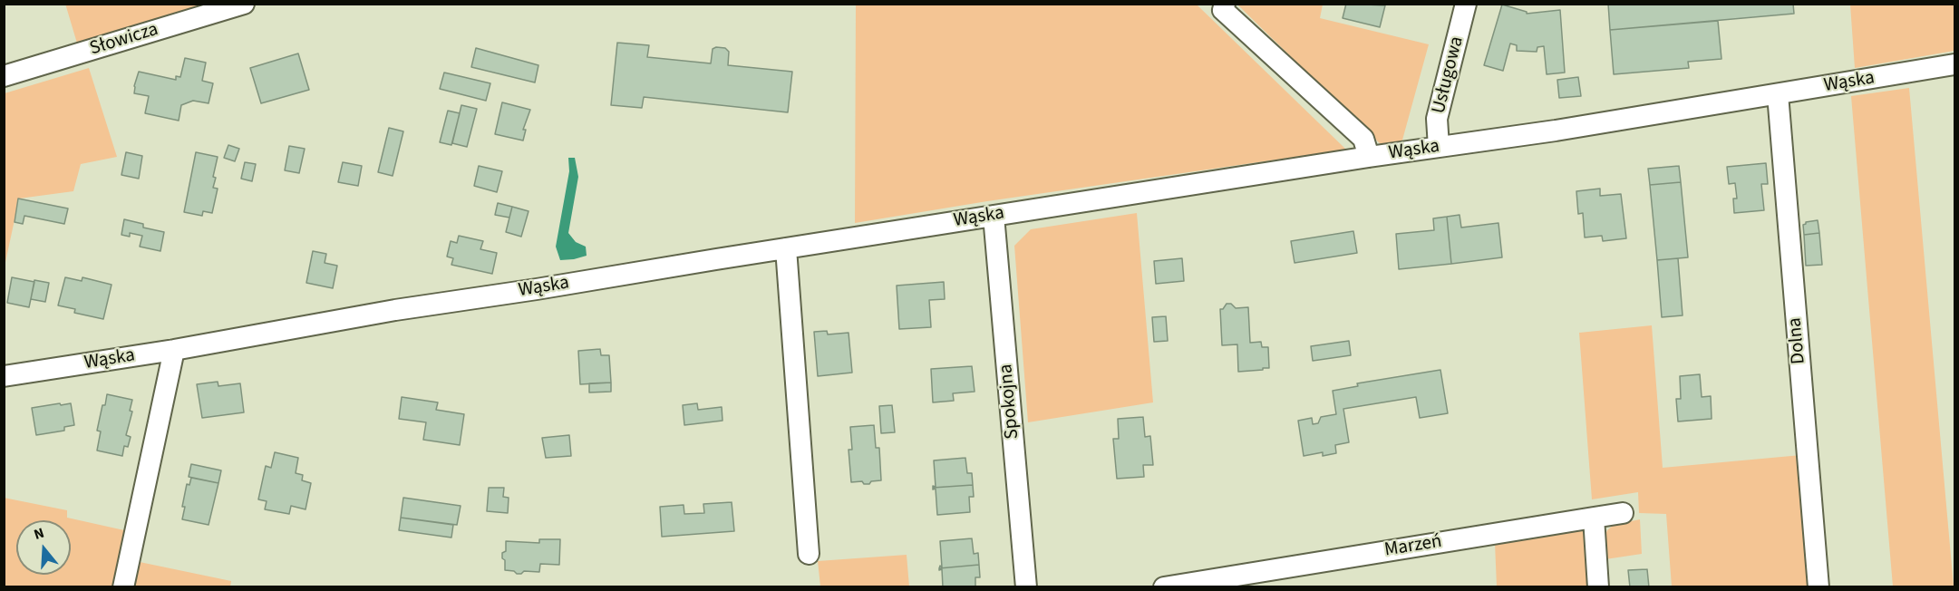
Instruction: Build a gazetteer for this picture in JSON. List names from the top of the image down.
{
  "streets": {
    "street": [
      "Słowicza",
      "Usługowa",
      "Wąska",
      "Dolna",
      "Spokojna",
      "Marzeń"
    ]
  },
  "crossings": [
    ["Usługowa", "Wąska"],
    ["Wąska", "Dolna"],
    ["Wąska", "Spokojna"]
  ],
  "north": "top"
}
